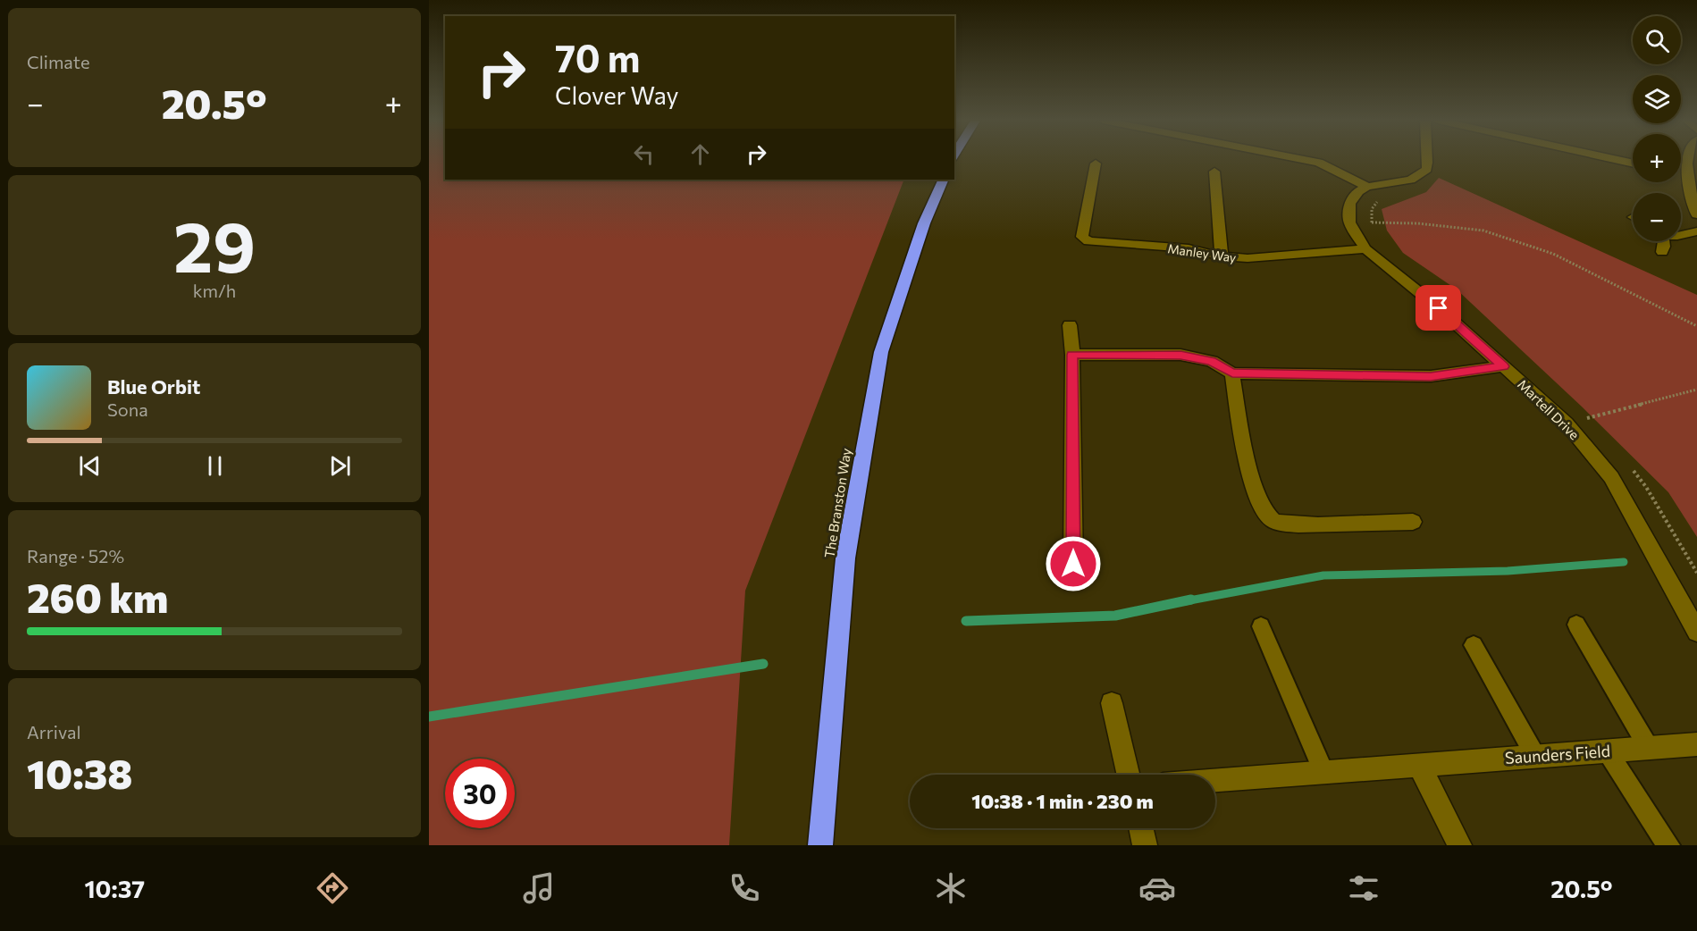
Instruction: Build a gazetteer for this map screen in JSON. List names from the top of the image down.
{
  "streets": {
    "highway": ["The Branston Way"],
    "street": ["Manley Way", "Martell Drive", "Saunders Field"]
  },
  "crossings": [
    ["Manley Way", "Martell Drive"]
  ],
  "page": {
    "tile": [
      "Climate",
      ["29", "km/h"],
      ["Range · 52%", "260 km"],
      ["Arrival", "10:38"]
    ],
    "map_buttons": ["+", "−"],
    "turn": ["70 m", "Clover Way"],
    "heat": ["−", "20.5°", "+"],
    "song": ["Blue Orbit", "Sona"],
    "limit": "30",
    "trip": "10:38 · 1 min · 230 m",
    "tabs": ["10:37", "20.5°"]
  }
}
